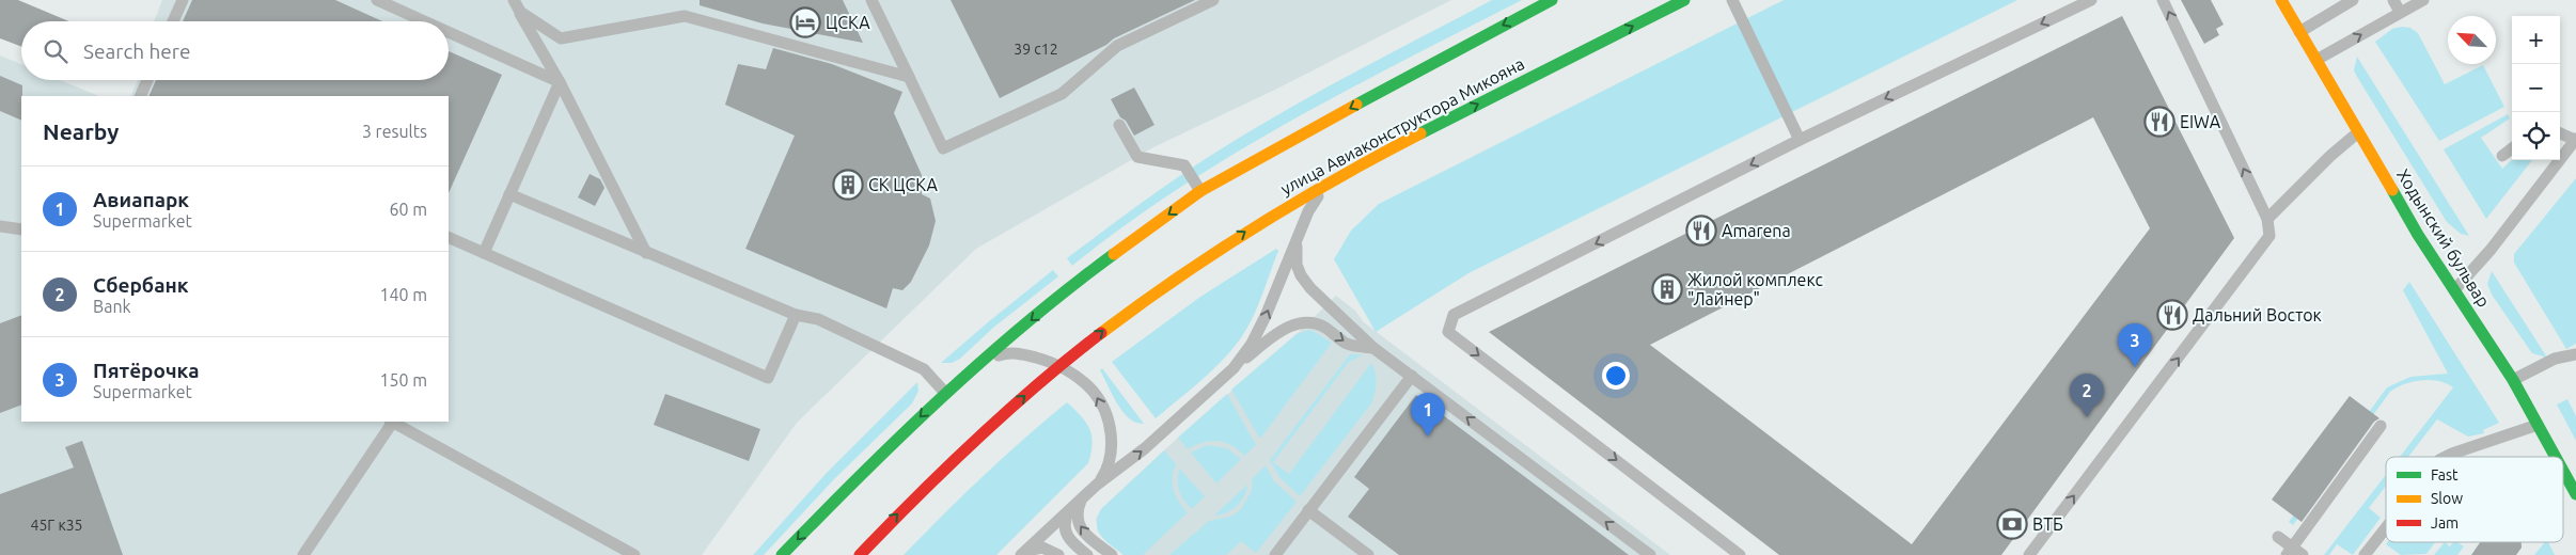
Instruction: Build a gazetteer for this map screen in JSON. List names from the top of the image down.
{
  "streets": {
    "street": ["улица Авиаконструктора Микояна", "Ходынский бульвар"]
  },
  "places": {
    "hotel": ["ЦСКА"],
    "restaurant": ["EIWA", "Amarena", "Дальний Восток"],
    "building": ["СК ЦСКА", "Жилой комплекс \"Лайнер\""],
    "bank": ["ВТБ"]
  },
  "house_numbers": ["39 с12", "45Г к35"],
  "legend": ["Fast", "Slow", "Jam"],
  "north": "top left",
  "page": {
    "map_buttons": ["+", "−"],
    "search": "Search here",
    "heading": ["Nearby", "3 results"],
    "list": [
      {
        "mark": "1",
        "name": "Авиапарк",
        "note": "Supermarket",
        "value": "60 m"
      },
      {
        "mark": "2",
        "name": "Сбербанк",
        "note": "Bank",
        "value": "140 m"
      },
      {
        "mark": "3",
        "name": "Пятёрочка",
        "note": "Supermarket",
        "value": "150 m"
      }
    ],
    "pins": ["3", "2", "1"]
  }
}
